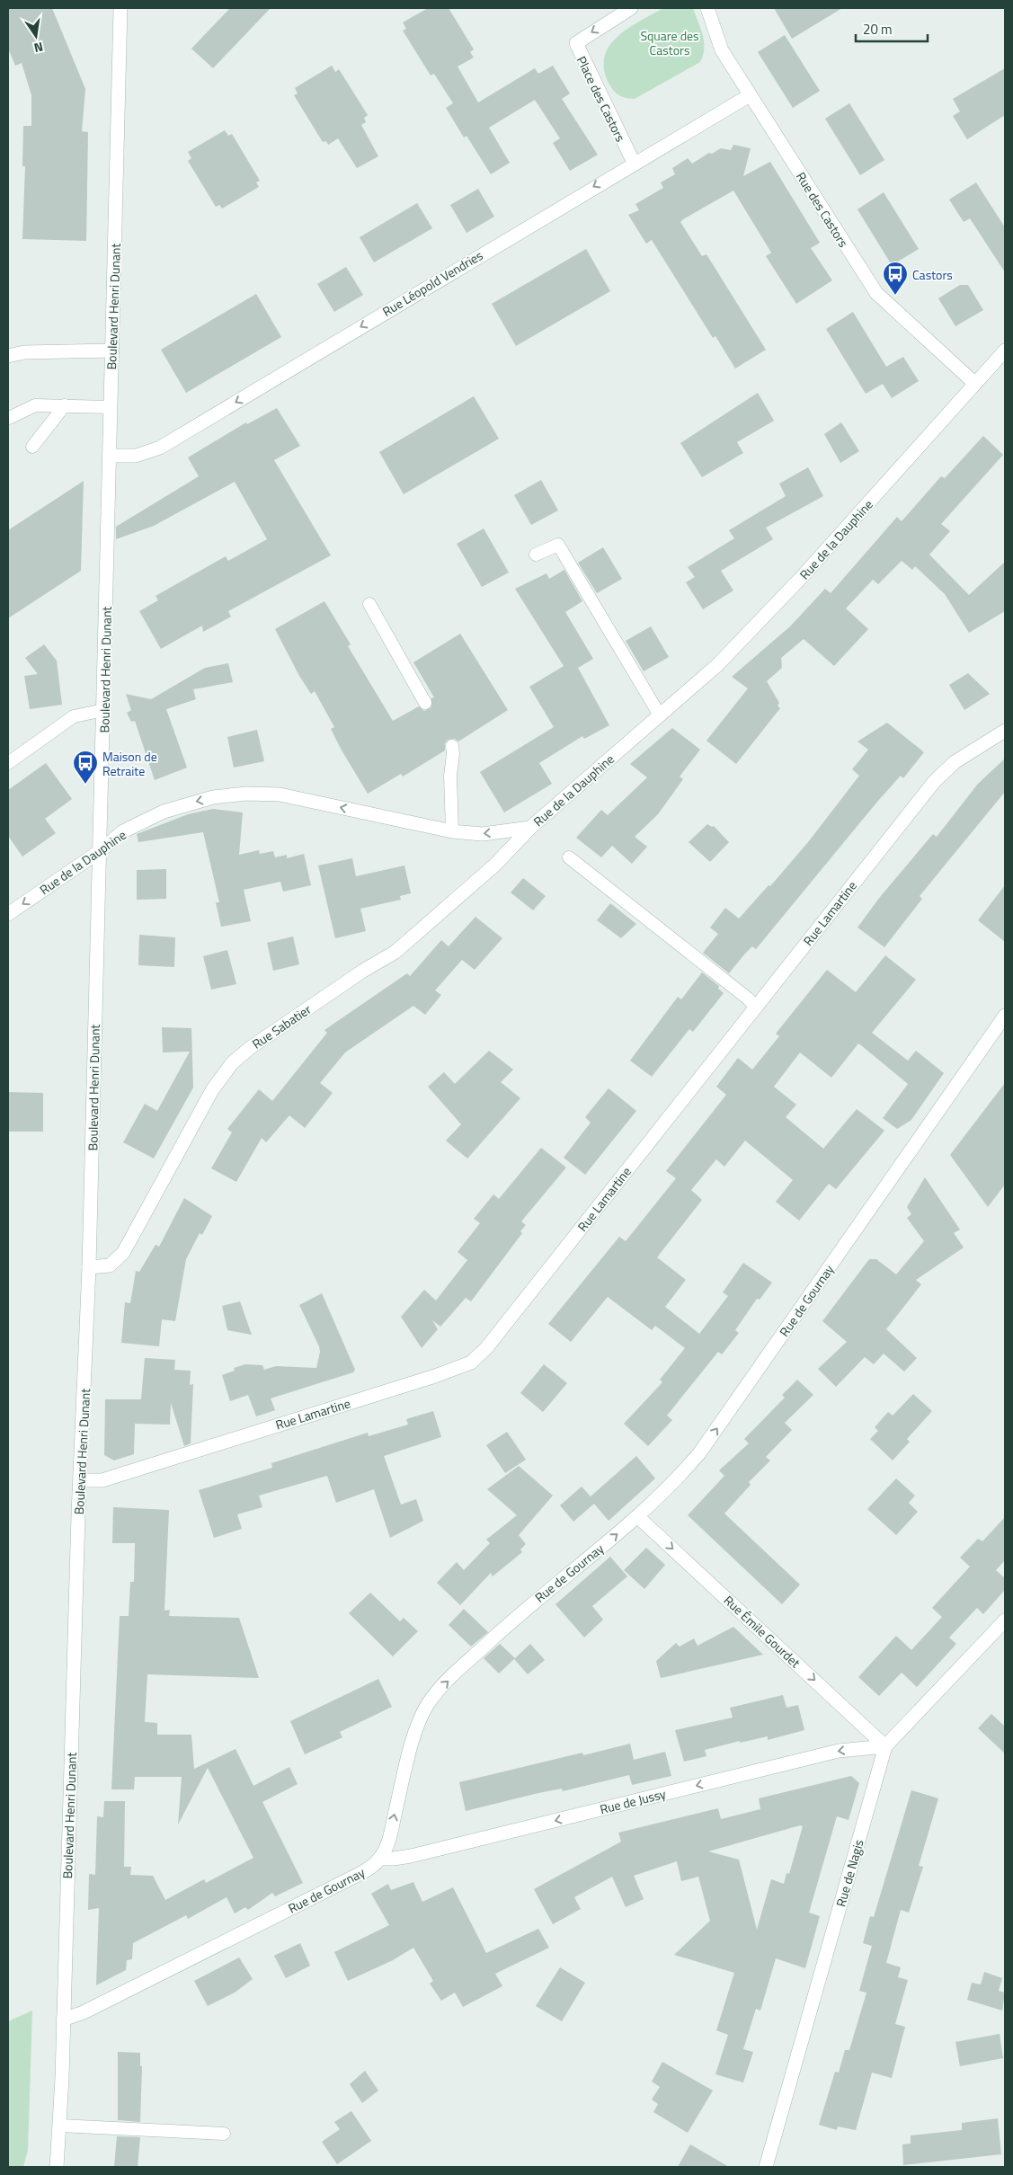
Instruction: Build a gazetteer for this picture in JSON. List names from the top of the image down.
{
  "streets": {
    "street": [
      "Place des Castors",
      "Rue des Castors",
      "Rue Léopold Vendries",
      "Boulevard Henri Dunant",
      "Rue de la Dauphine",
      "Rue Lamartine",
      "Rue Sabatier",
      "Rue de Gournay",
      "Rue Émile Gourdet",
      "Rue de Jussy",
      "Rue de Nagis"
    ]
  },
  "crossings": [
    ["Place des Castors", "Rue Léopold Vendries"],
    ["Rue des Castors", "Rue Léopold Vendries"],
    ["Rue des Castors", "Rue de la Dauphine"],
    ["Rue Léopold Vendries", "Boulevard Henri Dunant"],
    ["Boulevard Henri Dunant", "Rue de la Dauphine"],
    ["Boulevard Henri Dunant", "Rue Lamartine"],
    ["Boulevard Henri Dunant", "Rue Sabatier"],
    ["Boulevard Henri Dunant", "Rue de Gournay"],
    ["Rue de la Dauphine", "Rue Sabatier"],
    ["Rue de Gournay", "Rue Émile Gourdet"],
    ["Rue de Gournay", "Rue de Jussy"],
    ["Rue Émile Gourdet", "Rue de Jussy"],
    ["Rue Émile Gourdet", "Rue de Nagis"],
    ["Rue de Jussy", "Rue de Nagis"]
  ],
  "one_way": [
    "Rue Léopold Vendries",
    "Rue de la Dauphine",
    "Rue de Gournay",
    "Rue Émile Gourdet",
    "Rue de Jussy"
  ],
  "parks": ["Square des Castors"],
  "places": {
    "bus stop": ["Castors", "Maison de Retraite"]
  },
  "scale_bar": "20 m",
  "north": "bottom"
}
